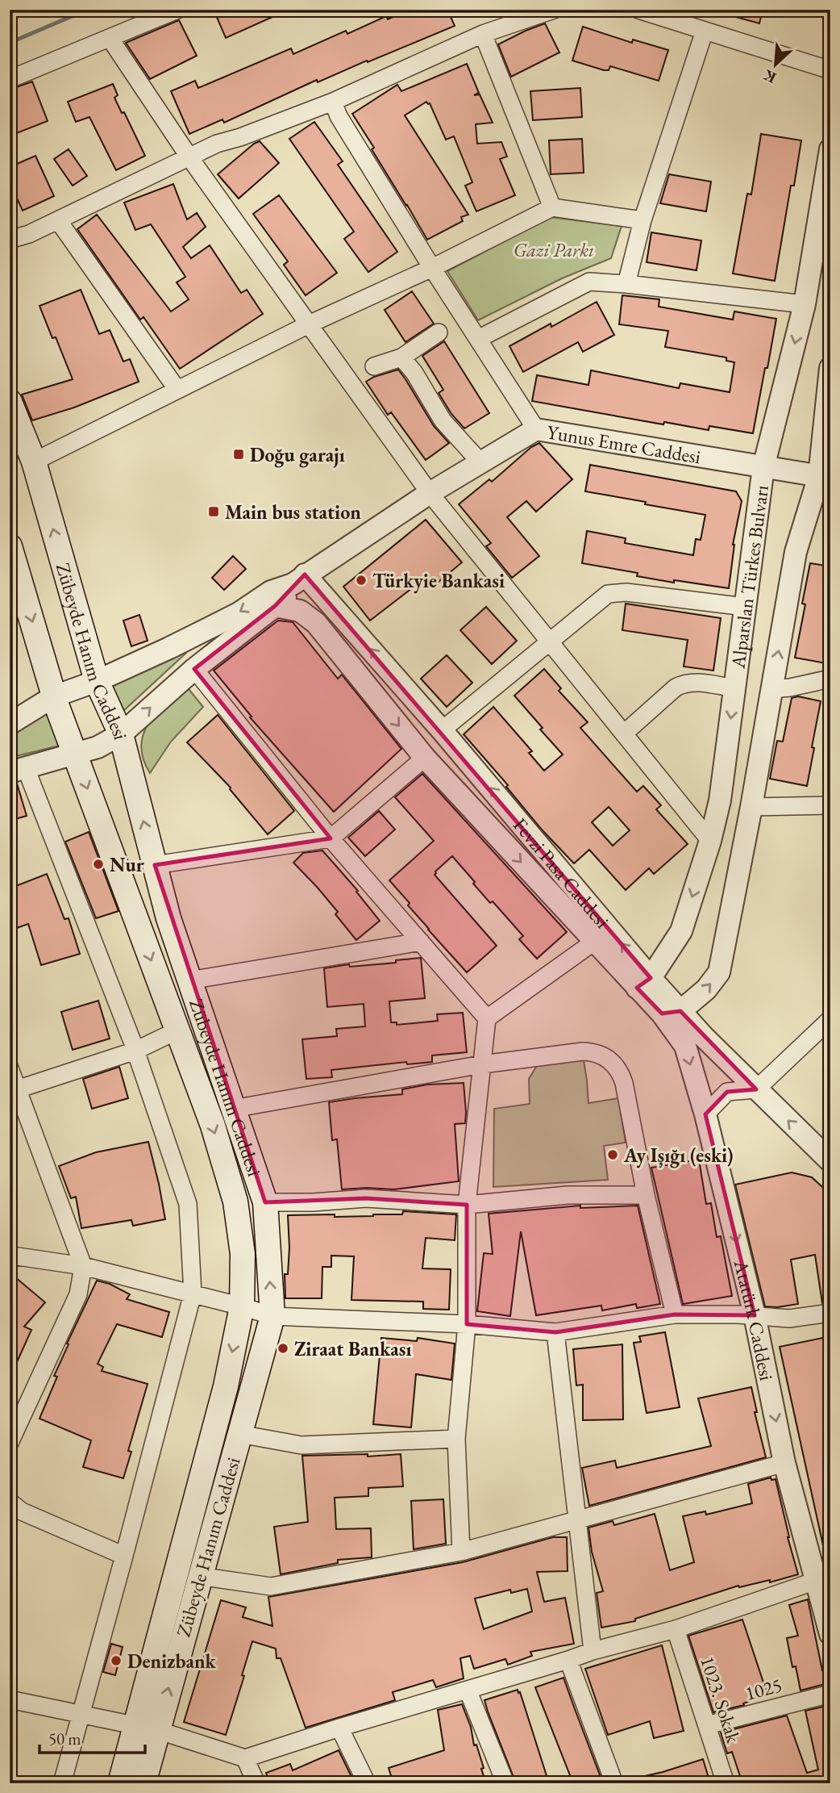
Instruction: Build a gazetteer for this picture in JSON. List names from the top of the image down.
{
  "streets": {
    "main road": ["Zübeyde Hanım Caddesi"],
    "street": [
      "Yunus Emre Caddesi",
      "Alparslan Türkes Bulvarı",
      "Fevzi Pasa Caddesi",
      "Atatürk Caddesi",
      "1025",
      "1023. Sokak"
    ]
  },
  "crossings": [
    ["Yunus Emre Caddesi", "Alparslan Türkes Bulvarı"],
    ["Yunus Emre Caddesi", "Fevzi Pasa Caddesi"],
    ["Alparslan Türkes Bulvarı", "Fevzi Pasa Caddesi"],
    ["Alparslan Türkes Bulvarı", "Atatürk Caddesi"],
    ["Fevzi Pasa Caddesi", "Atatürk Caddesi"],
    ["1025", "1023. Sokak"]
  ],
  "one_way": ["Atatürk Caddesi"],
  "parks": ["Gazi Parkı"],
  "places": {
    "transit": ["Doğu garajı", "Main bus station"],
    "other": [
      "Türkyie Bankasi",
      "Nur",
      "Ay Işığı (eski)",
      "Ziraat Bankası",
      "Denizbank"
    ]
  },
  "scale_bar": "50 m",
  "north": "bottom left"
}
